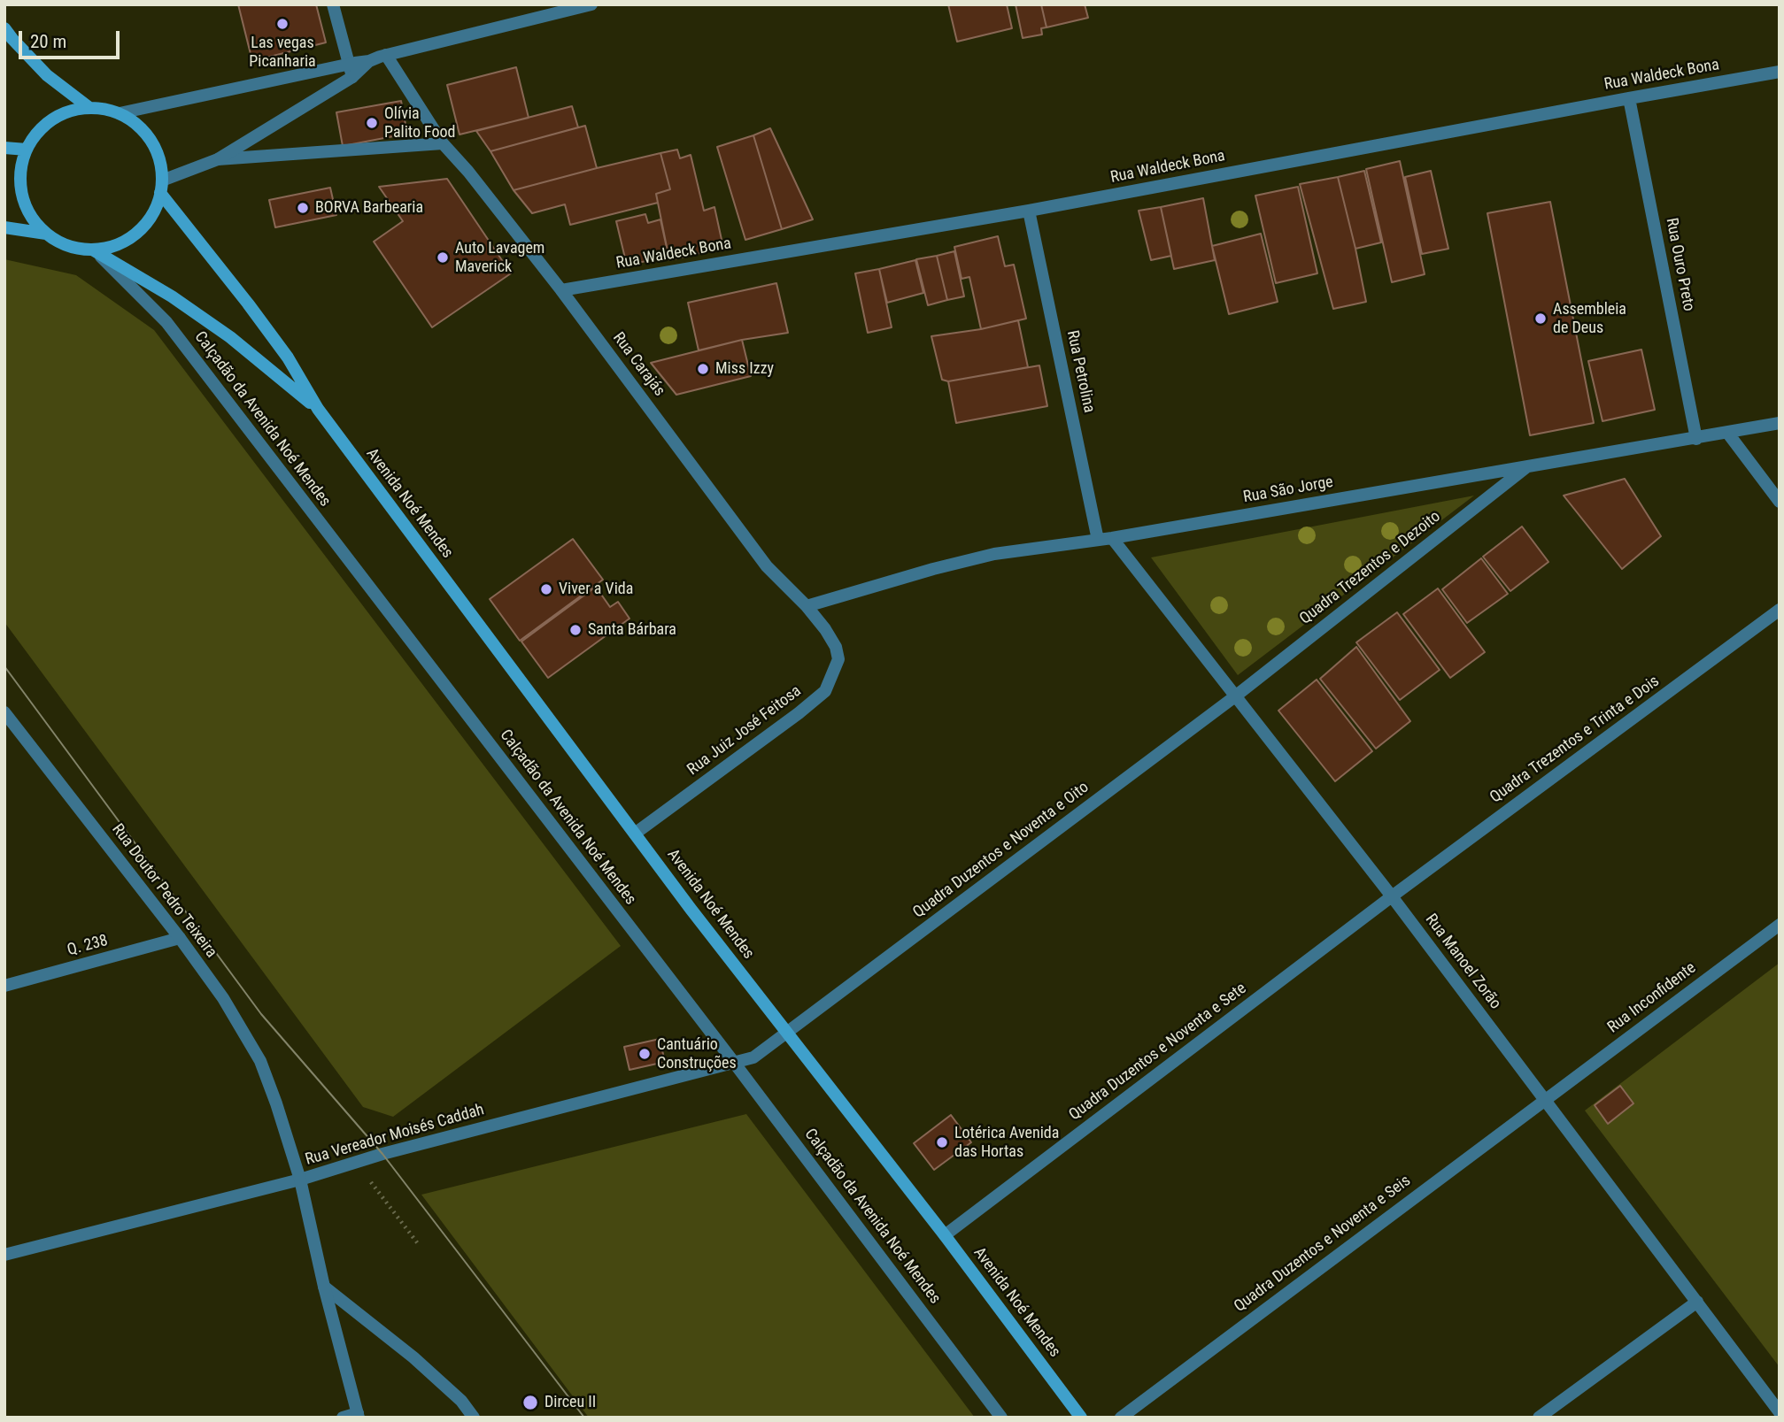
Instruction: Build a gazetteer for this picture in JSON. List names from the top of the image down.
{
  "streets": {
    "main road": ["Avenida Noé Mendes"],
    "street": [
      "Rua Waldeck Bona",
      "Rua Ouro Preto",
      "Rua Carajás",
      "Rua Petrolina",
      "Calçadão da Avenida Noé Mendes",
      "Rua São Jorge",
      "Quadra Trezentos e Dezoito",
      "Rua Juiz José Feitosa",
      "Quadra Trezentos e Trinta e Dois",
      "Quadra Duzentos e Noventa e Oito",
      "Rua Doutor Pedro Teixeira",
      "Q. 238",
      "Rua Manoel Zorão",
      "Rua Inconfidente",
      "Quadra Duzentos e Noventa e Sete",
      "Rua Vereador Moisés Caddah",
      "Quadra Duzentos e Noventa e Seis"
    ]
  },
  "crossings": [
    ["Rua Waldeck Bona", "Rua Ouro Preto"],
    ["Rua Waldeck Bona", "Rua Carajás"],
    ["Rua Waldeck Bona", "Rua Petrolina"],
    ["Rua Ouro Preto", "Rua São Jorge"],
    ["Rua Carajás", "Rua São Jorge"],
    ["Rua Carajás", "Rua Juiz José Feitosa"],
    ["Rua Petrolina", "Rua São Jorge"],
    ["Calçadão da Avenida Noé Mendes", "Avenida Noé Mendes"],
    ["Calçadão da Avenida Noé Mendes", "Rua Vereador Moisés Caddah"],
    ["Rua São Jorge", "Quadra Trezentos e Dezoito"],
    ["Rua São Jorge", "Rua Juiz José Feitosa"],
    ["Rua São Jorge", "Rua Manoel Zorão"],
    ["Avenida Noé Mendes", "Rua Juiz José Feitosa"],
    ["Avenida Noé Mendes", "Quadra Duzentos e Noventa e Oito"],
    ["Avenida Noé Mendes", "Quadra Duzentos e Noventa e Sete"],
    ["Avenida Noé Mendes", "Rua Vereador Moisés Caddah"],
    ["Quadra Trezentos e Dezoito", "Quadra Duzentos e Noventa e Oito"],
    ["Quadra Trezentos e Dezoito", "Rua Manoel Zorão"],
    ["Quadra Trezentos e Trinta e Dois", "Rua Manoel Zorão"],
    ["Quadra Trezentos e Trinta e Dois", "Quadra Duzentos e Noventa e Sete"],
    ["Quadra Duzentos e Noventa e Oito", "Rua Manoel Zorão"],
    ["Quadra Duzentos e Noventa e Oito", "Rua Vereador Moisés Caddah"],
    ["Rua Doutor Pedro Teixeira", "Q. 238"],
    ["Rua Doutor Pedro Teixeira", "Rua Vereador Moisés Caddah"],
    ["Rua Manoel Zorão", "Rua Inconfidente"],
    ["Rua Manoel Zorão", "Quadra Duzentos e Noventa e Sete"],
    ["Rua Manoel Zorão", "Quadra Duzentos e Noventa e Seis"],
    ["Rua Inconfidente", "Quadra Duzentos e Noventa e Seis"]
  ],
  "places": [
    "Las vegas Picanharia",
    "Olívia Palito Food",
    "BORVA Barbearia",
    "Auto Lavagem Maverick",
    "Assembleia de Deus",
    "Miss Izzy",
    "Viver a Vida",
    "Santa Bárbara",
    "Cantuário Construções",
    "Lotérica Avenida das Hortas",
    "Dirceu II"
  ],
  "scale_bar": "20 m"
}
